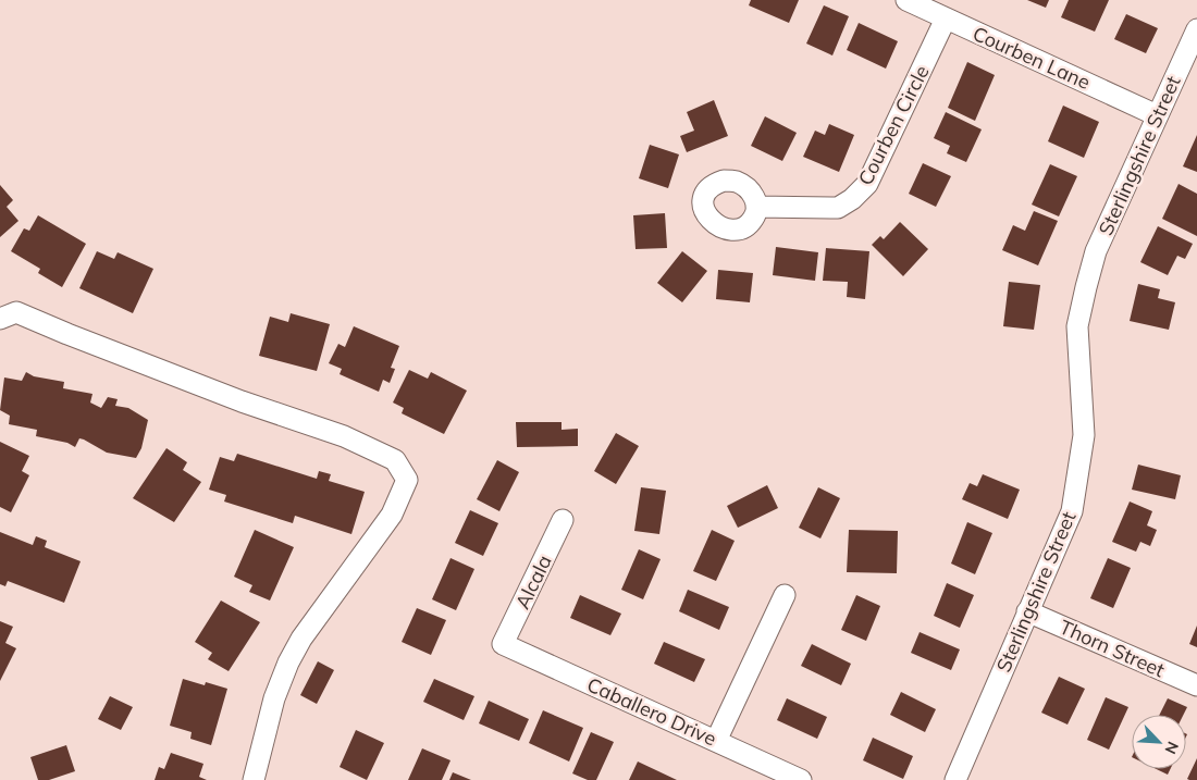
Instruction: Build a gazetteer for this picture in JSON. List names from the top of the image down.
{
  "streets": {
    "street": [
      "Courben Lane",
      "Courben Circle",
      "Sterlingshire Street",
      "Alcala",
      "Thorn Street",
      "Caballero Drive"
    ]
  },
  "crossings": [
    ["Courben Lane", "Courben Circle"],
    ["Courben Lane", "Sterlingshire Street"],
    ["Sterlingshire Street", "Thorn Street"],
    ["Alcala", "Caballero Drive"]
  ],
  "north": "bottom right"
}
